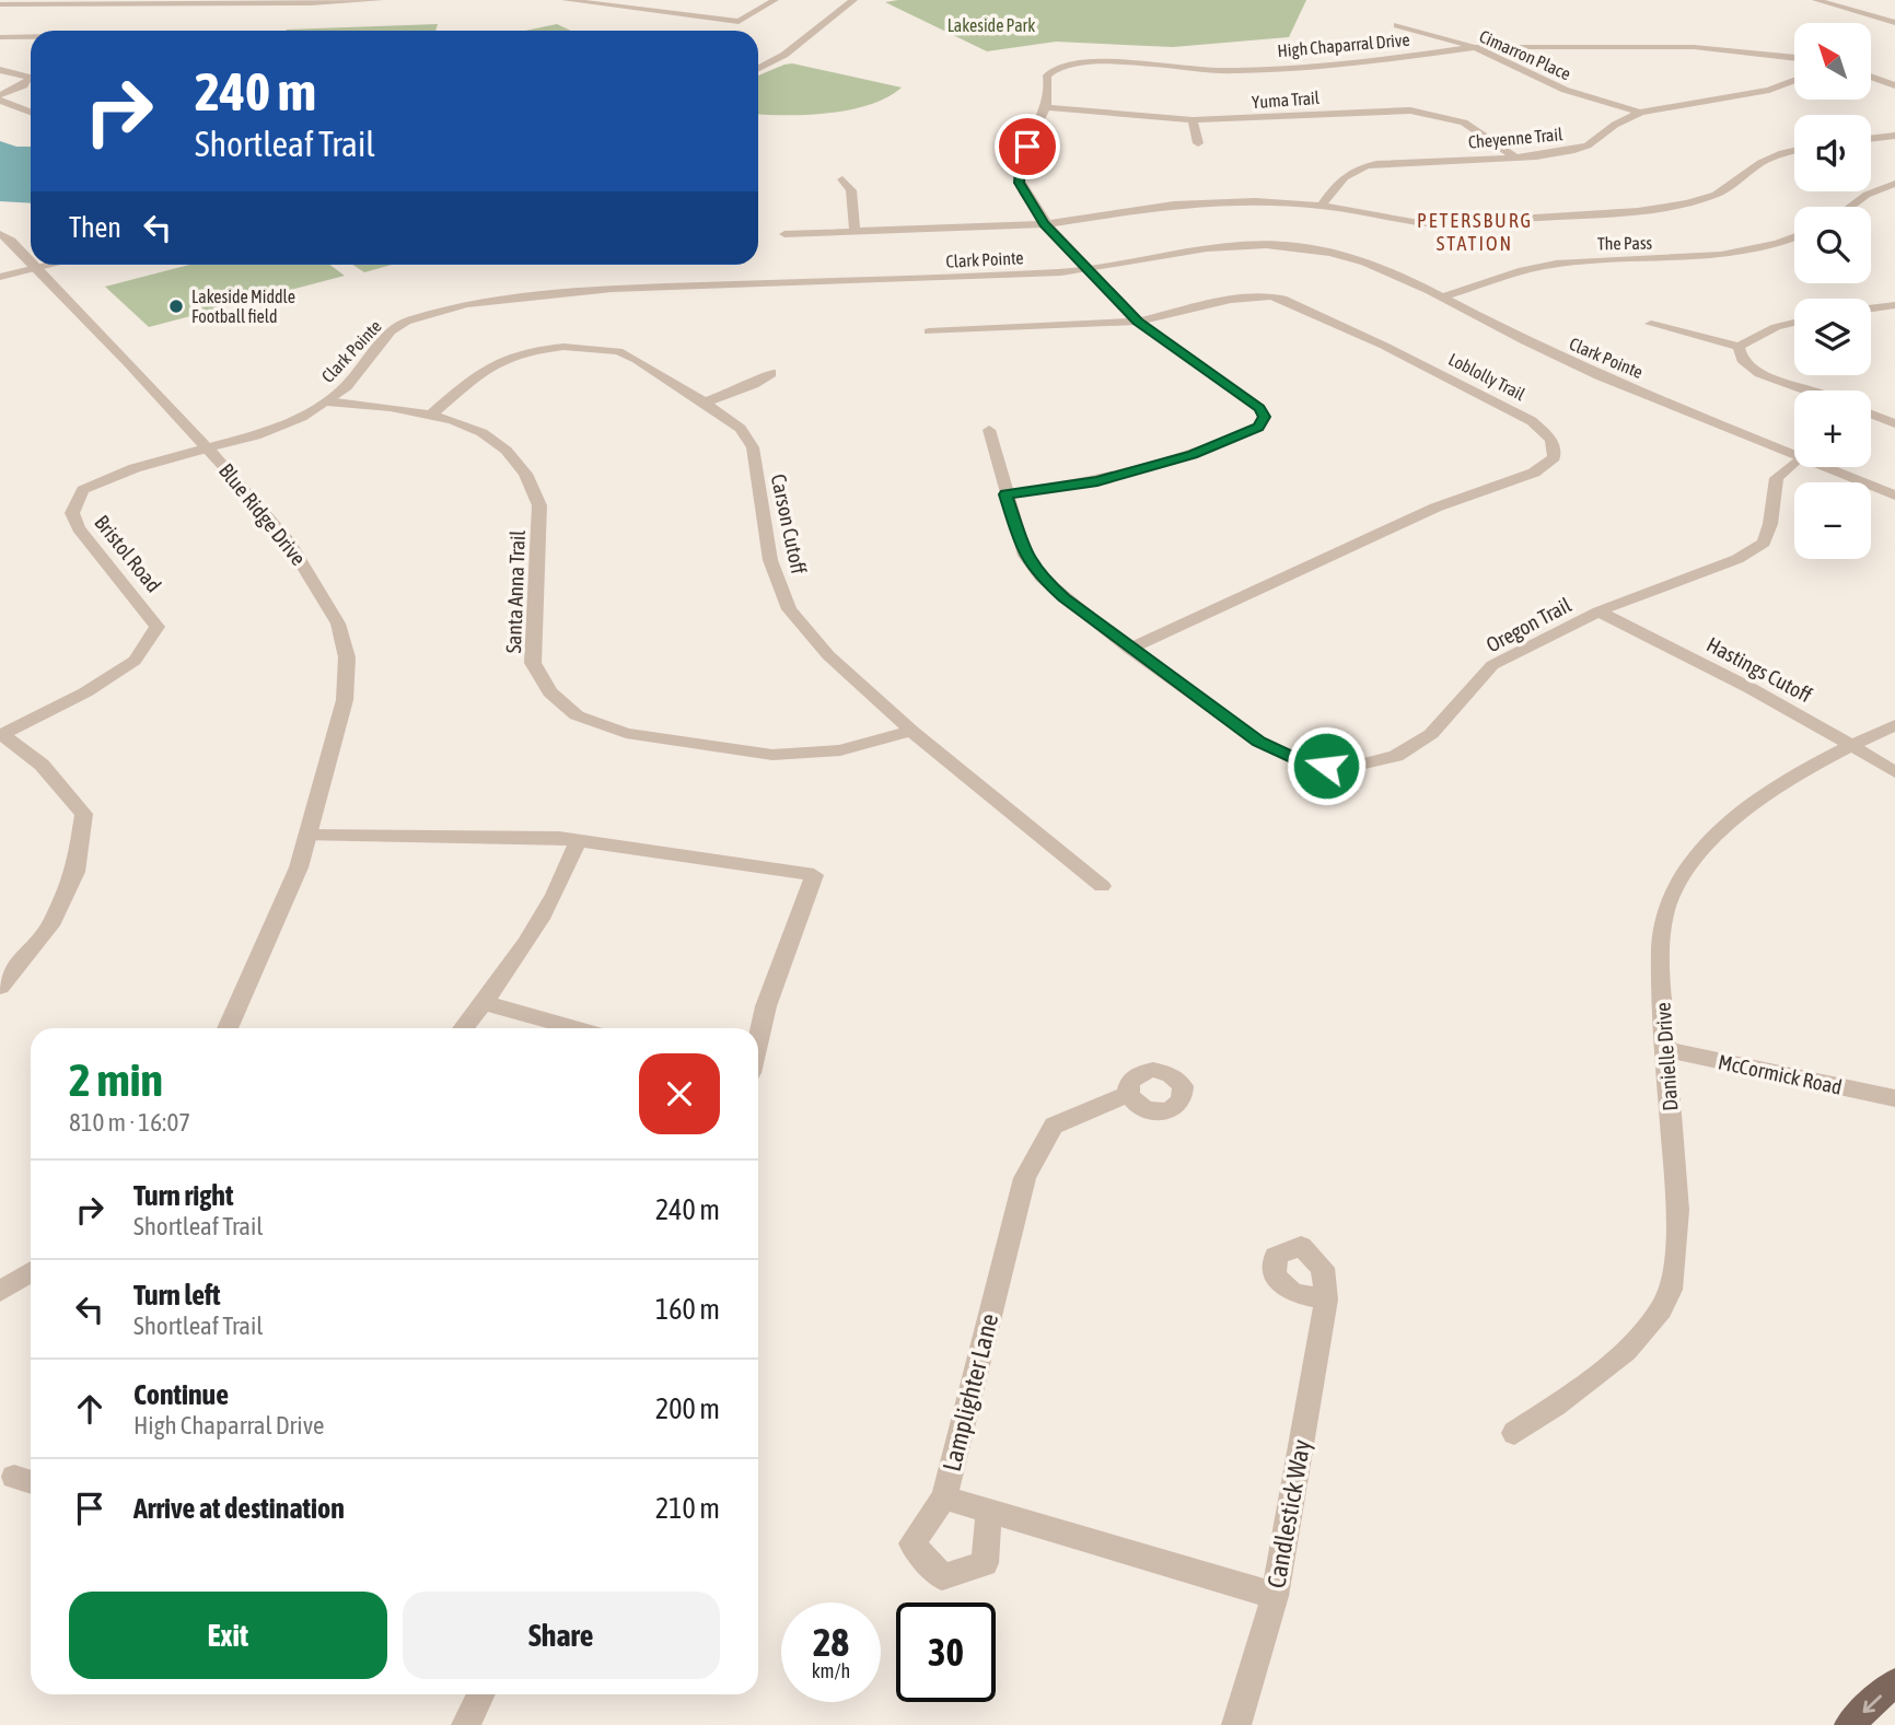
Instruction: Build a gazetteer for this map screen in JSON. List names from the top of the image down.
{
  "streets": {
    "street": [
      "High Chaparral Drive",
      "Cimarron Place",
      "Yuma Trail",
      "Cheyenne Trail",
      "The Pass",
      "Clark Pointe",
      "Loblolly Trail",
      "Blue Ridge Drive",
      "Carson Cutoff",
      "Bristol Road",
      "Santa Anna Trail",
      "Oregon Trail",
      "Hastings Cutoff",
      "Danielle Drive",
      "McCormick Road",
      "Lamplighter Lane",
      "Candlestick Way"
    ]
  },
  "crossings": [
    ["High Chaparral Drive", "Cimarron Place"],
    ["High Chaparral Drive", "Yuma Trail"],
    ["High Chaparral Drive", "Clark Pointe"],
    ["High Chaparral Drive", "Loblolly Trail"],
    ["High Chaparral Drive", "Oregon Trail"],
    ["Cimarron Place", "Cheyenne Trail"],
    ["Yuma Trail", "Cheyenne Trail"],
    ["The Pass", "Clark Pointe"],
    ["Clark Pointe", "Blue Ridge Drive"],
    ["Clark Pointe", "Bristol Road"],
    ["Clark Pointe", "Santa Anna Trail"],
    ["Loblolly Trail", "Oregon Trail"],
    ["Blue Ridge Drive", "Bristol Road"],
    ["Carson Cutoff", "Santa Anna Trail"],
    ["Oregon Trail", "Hastings Cutoff"],
    ["Hastings Cutoff", "Danielle Drive"],
    ["Danielle Drive", "McCormick Road"],
    ["Lamplighter Lane", "Candlestick Way"]
  ],
  "districts": ["PETERSBURG STATION"],
  "parks": ["Lakeside Park"],
  "places": ["Lakeside Middle Football field"],
  "north": "top left",
  "page": {
    "map_buttons": ["+", "−"],
    "turn": ["240 m", "Shortleaf Trail"],
    "then": "Then",
    "heading": ["2 min", "810 m · 16:07"],
    "list": [
      {
        "name": "Turn right",
        "note": "Shortleaf Trail",
        "value": "240 m"
      },
      {
        "name": "Turn left",
        "note": "Shortleaf Trail",
        "value": "160 m"
      },
      {
        "name": "Continue",
        "note": "High Chaparral Drive",
        "value": "200 m"
      },
      {
        "name": "Arrive at destination",
        "value": "210 m"
      }
    ],
    "buttons": ["Exit", "Share"],
    "speed": "28 km/h",
    "limit": "30"
  }
}
